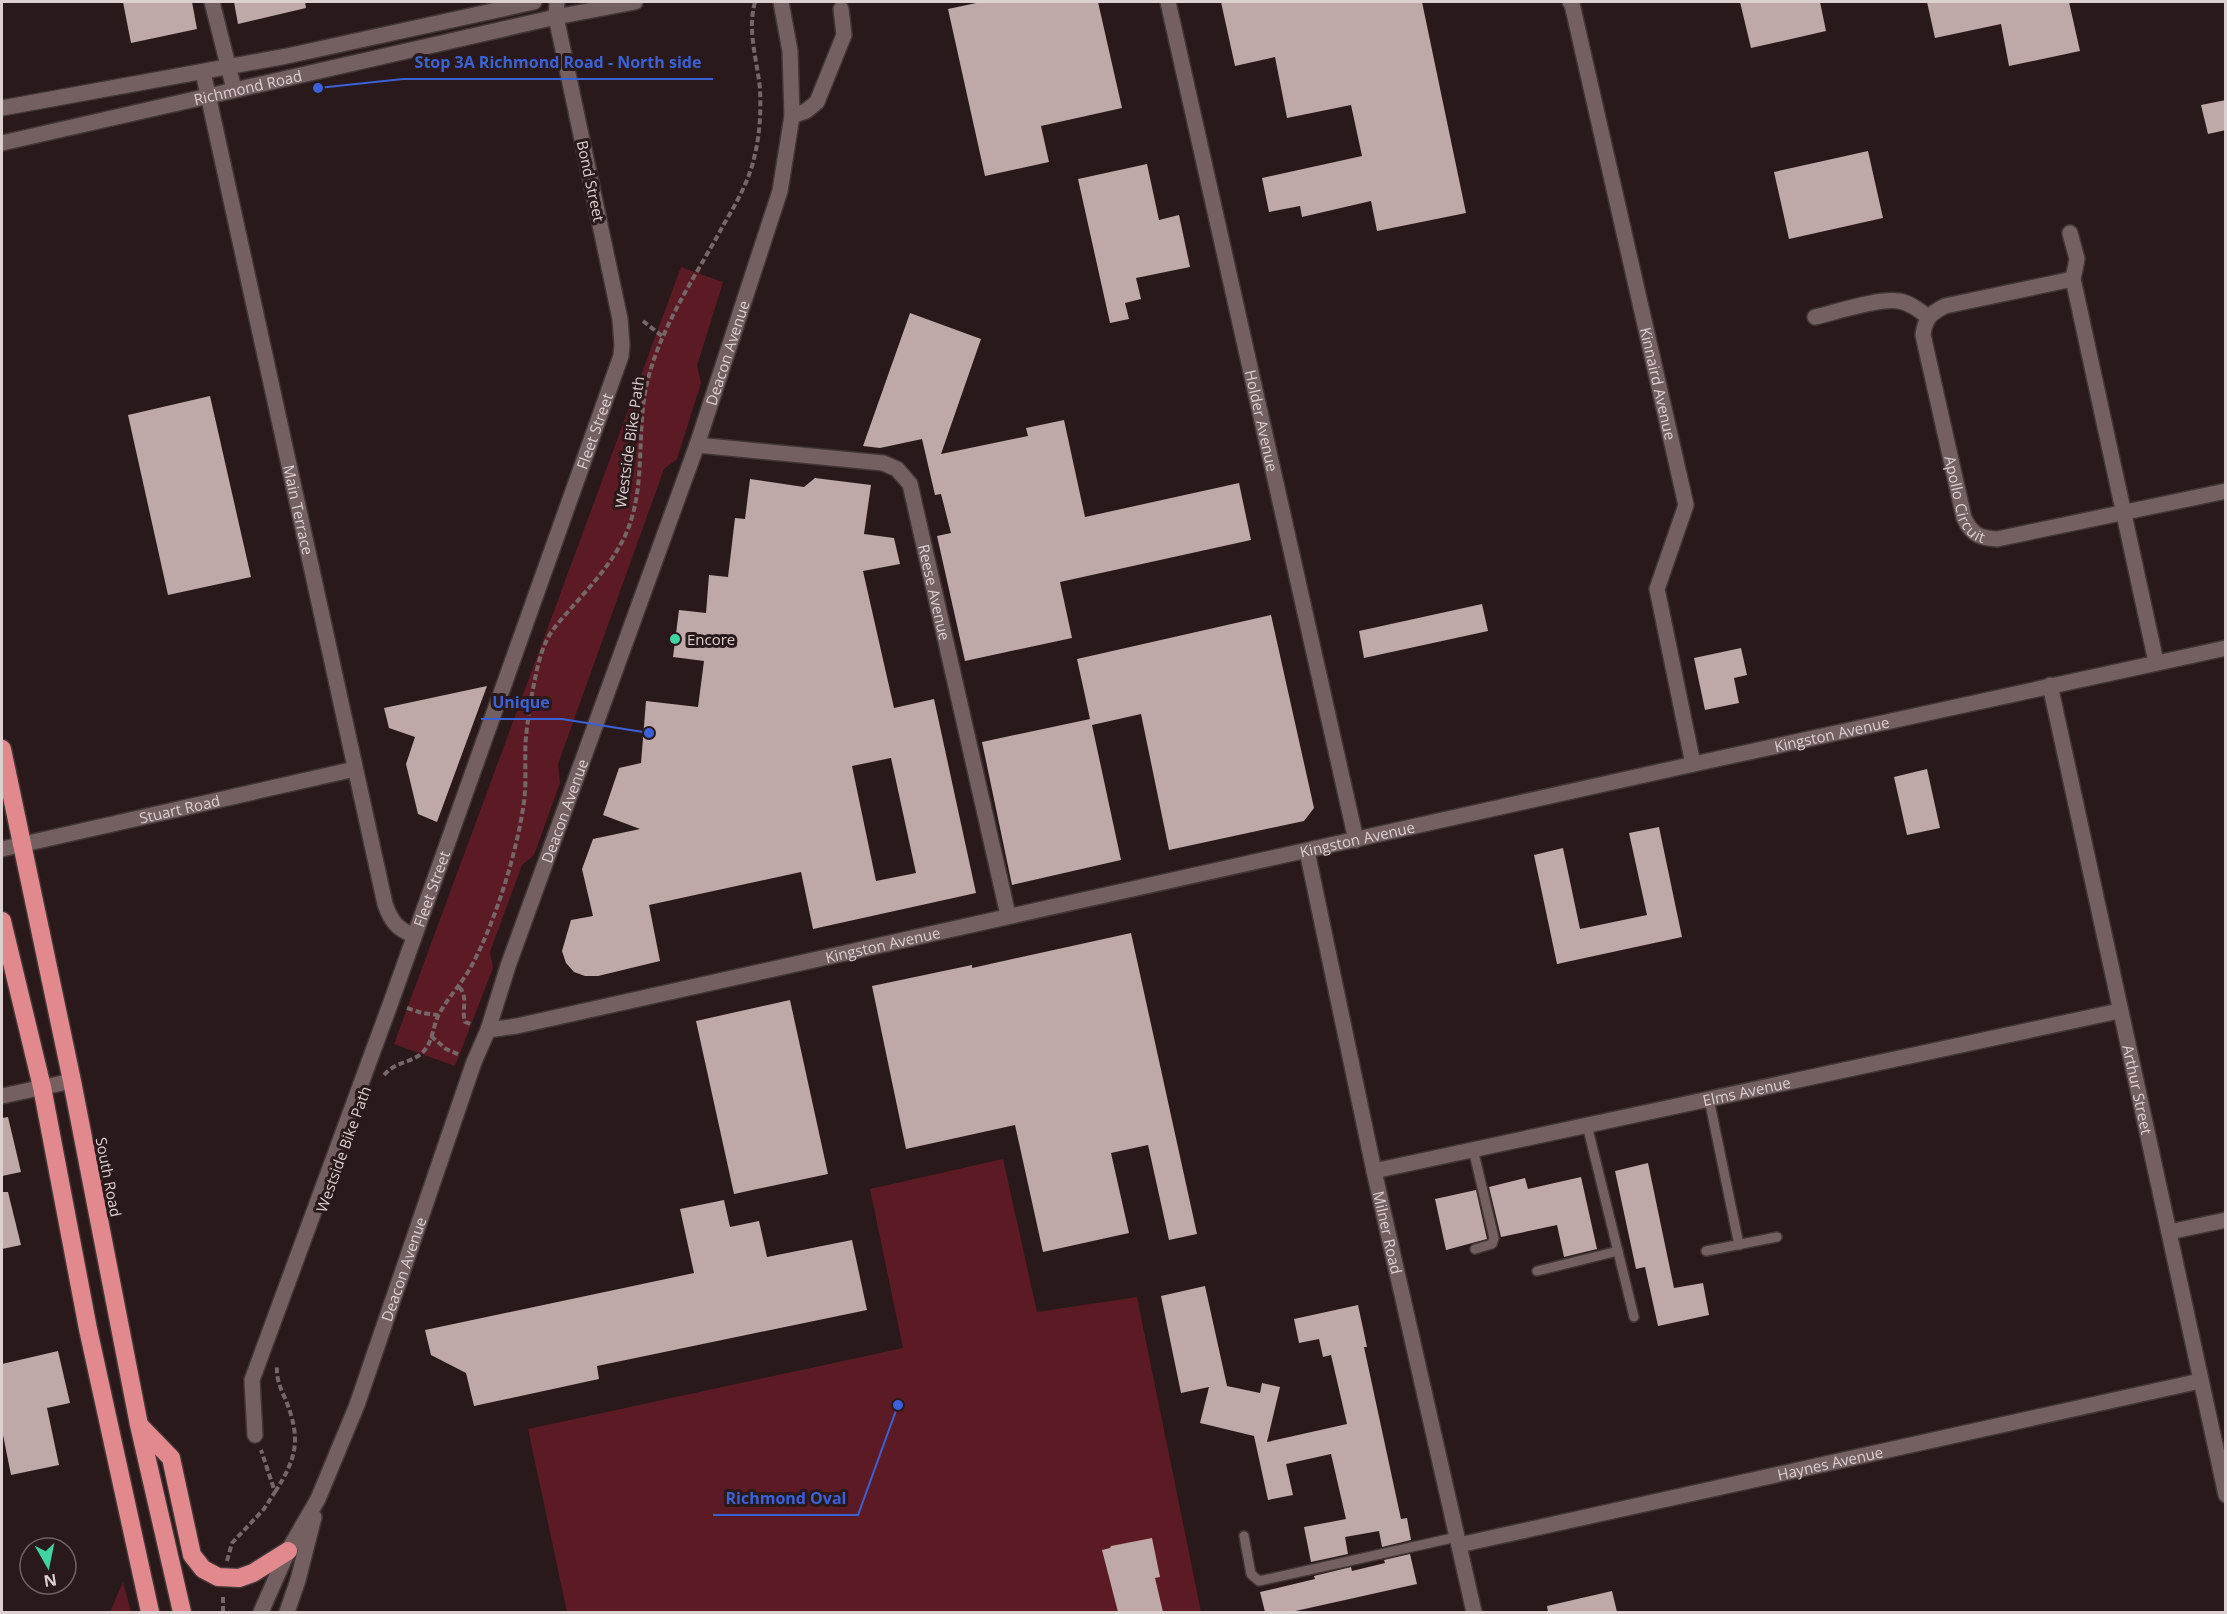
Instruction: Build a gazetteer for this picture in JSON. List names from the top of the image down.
{
  "streets": {
    "highway": ["South Road"],
    "street": [
      "Richmond Road",
      "Bond Street",
      "Deacon Avenue",
      "Kinnaird Avenue",
      "Holder Avenue",
      "Fleet Street",
      "Apollo Circuit",
      "Main Terrace",
      "Reese Avenue",
      "Kingston Avenue",
      "Stuart Road",
      "Arthur Street",
      "Elms Avenue",
      "Milner Road",
      "Haynes Avenue"
    ],
    "path": ["Westside Bike Path"]
  },
  "crossings": [
    ["Richmond Road", "Bond Street"],
    ["Richmond Road", "Main Terrace"],
    ["Bond Street", "Fleet Street"],
    ["Deacon Avenue", "Reese Avenue"],
    ["Deacon Avenue", "Kingston Avenue"],
    ["Kinnaird Avenue", "Kingston Avenue"],
    ["Holder Avenue", "Kingston Avenue"],
    ["Fleet Street", "Main Terrace"],
    ["Main Terrace", "Stuart Road"],
    ["Reese Avenue", "Kingston Avenue"],
    ["Kingston Avenue", "Arthur Street"],
    ["Kingston Avenue", "Milner Road"],
    ["Stuart Road", "South Road"],
    ["Arthur Street", "Elms Avenue"],
    ["Arthur Street", "Haynes Avenue"],
    ["Elms Avenue", "Milner Road"],
    ["Milner Road", "Haynes Avenue"]
  ],
  "places": [
    "Stop 3A Richmond Road - North side",
    "Encore",
    "Unique",
    "Richmond Oval"
  ],
  "north": "bottom"
}
